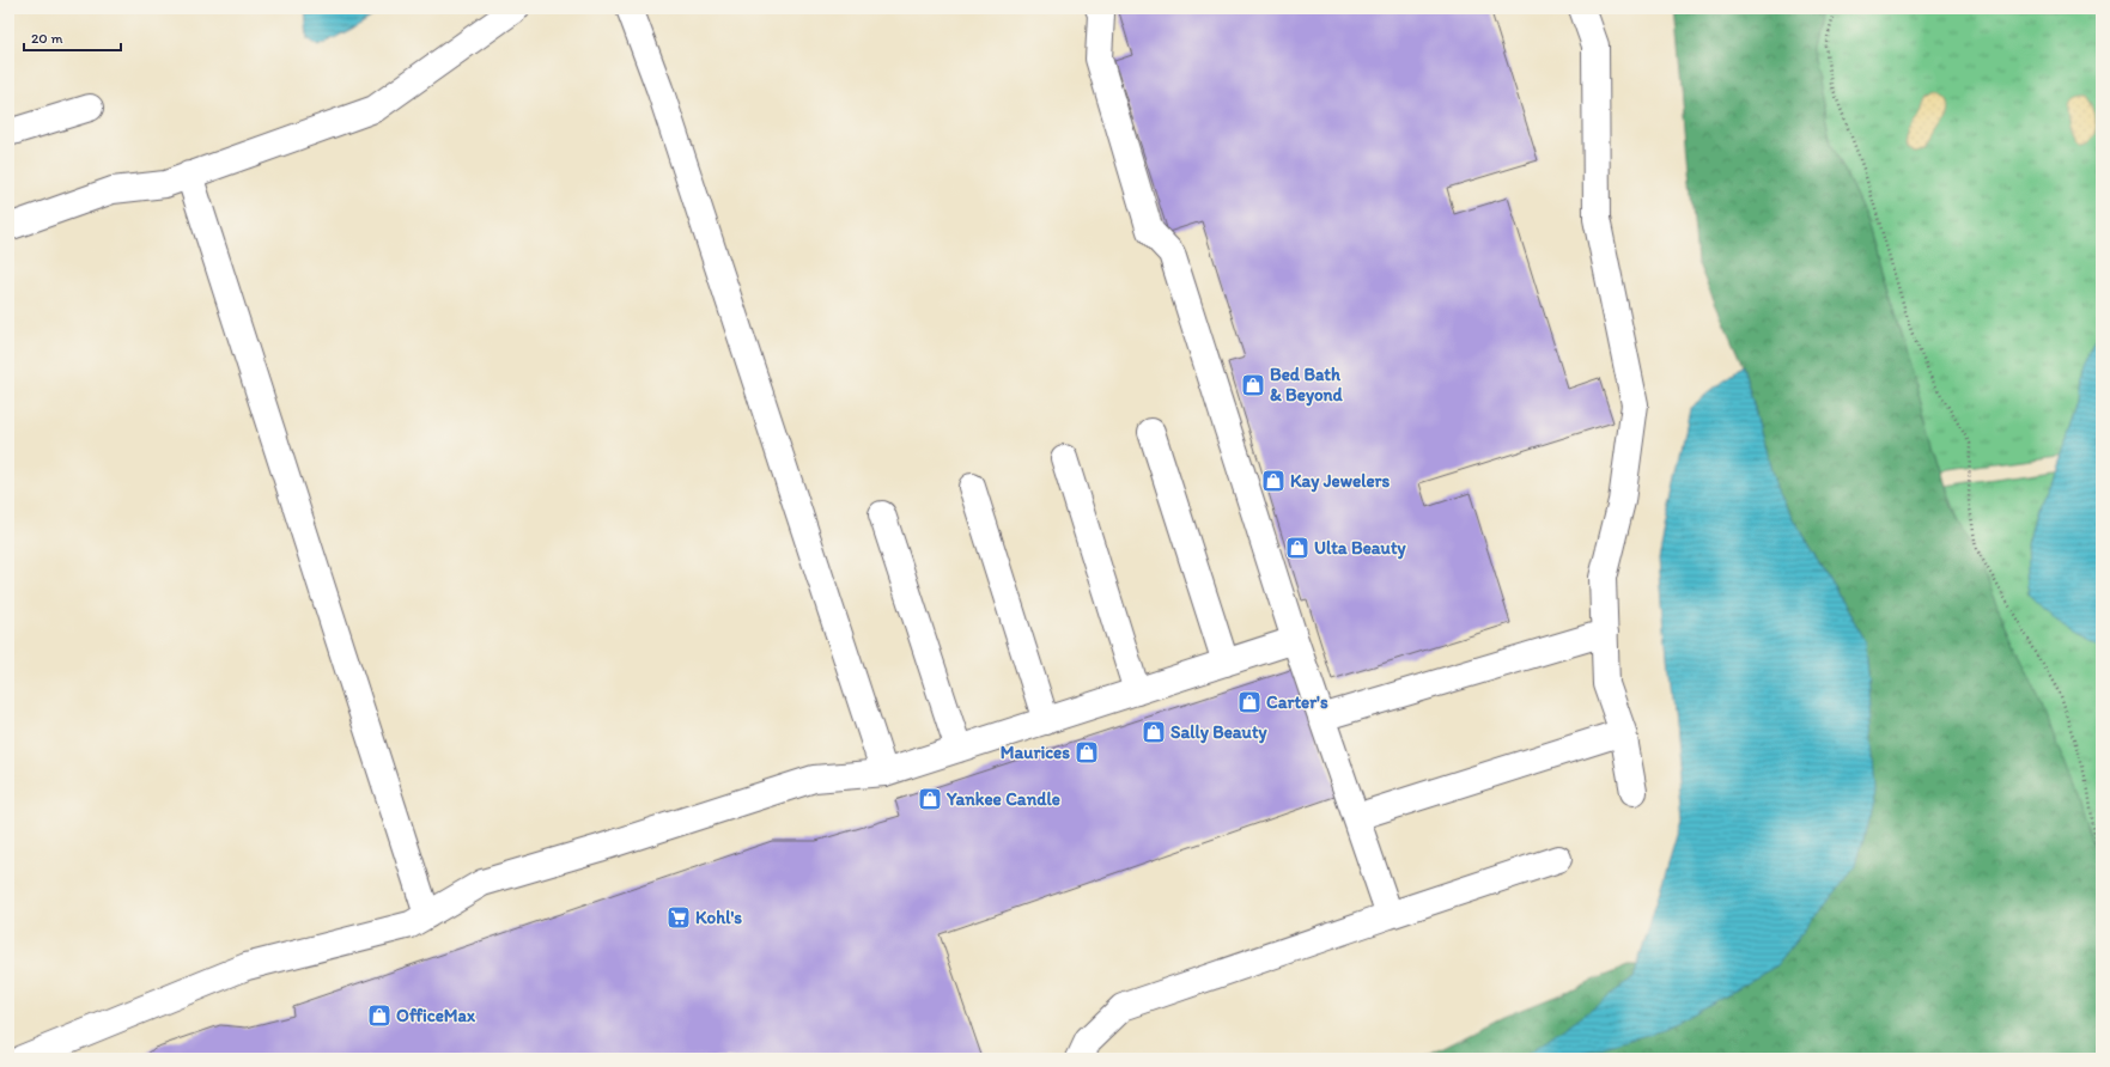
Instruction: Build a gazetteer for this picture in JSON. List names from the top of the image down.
{
  "places": {
    "shop": [
      "Bed Bath & Beyond",
      "Kay Jewelers",
      "Ulta Beauty",
      "Carter's",
      "Sally Beauty",
      "Maurices",
      "Yankee Candle",
      "OfficeMax"
    ],
    "supermarket": ["Kohl's"]
  },
  "scale_bar": "20 m"
}
